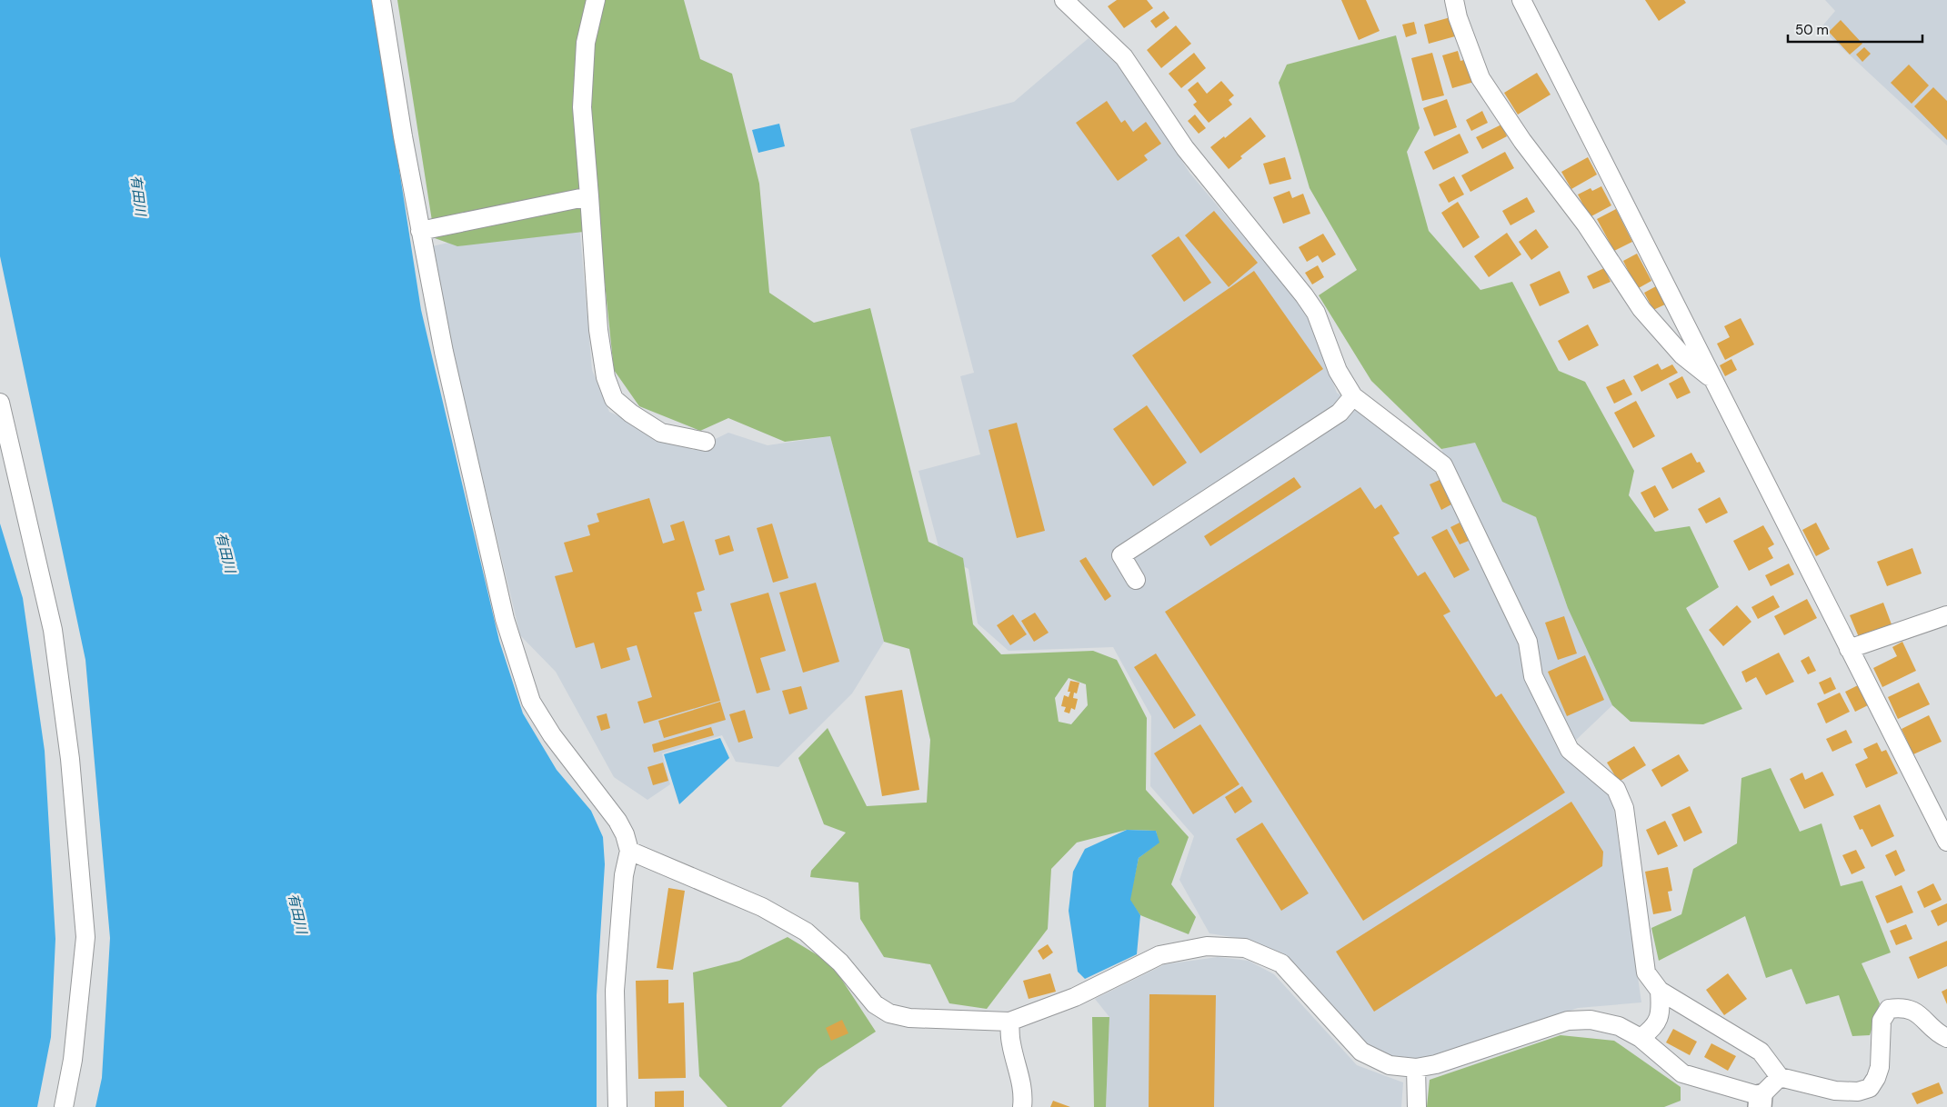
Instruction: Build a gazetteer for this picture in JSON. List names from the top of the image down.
{
  "water": ["有田川"],
  "scale_bar": "50 m"
}
